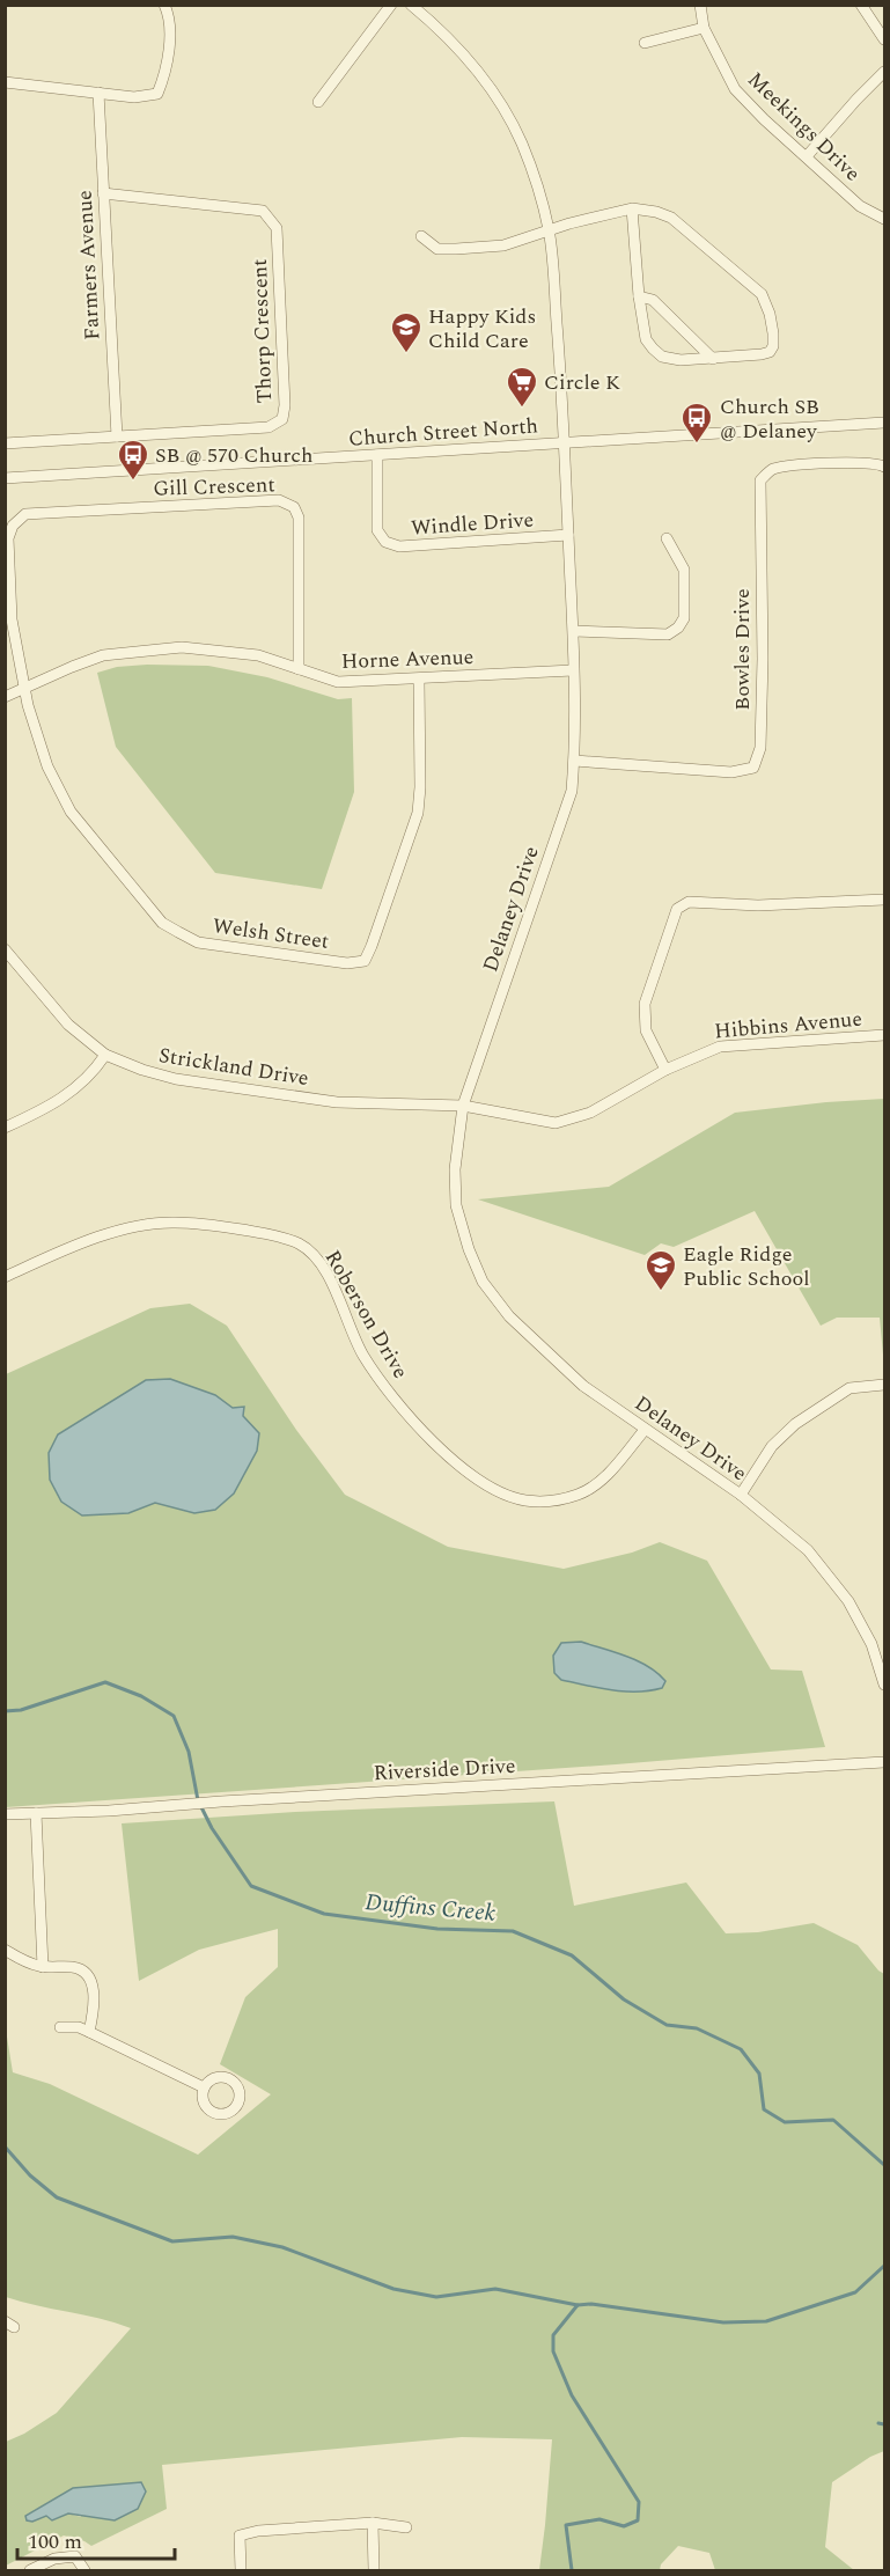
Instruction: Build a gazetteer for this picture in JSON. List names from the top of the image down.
{
  "streets": {
    "street": [
      "Meekings Drive",
      "Farmers Avenue",
      "Thorp Crescent",
      "Church Street North",
      "Gill Crescent",
      "Windle Drive",
      "Bowles Drive",
      "Horne Avenue",
      "Delaney Drive",
      "Welsh Street",
      "Hibbins Avenue",
      "Strickland Drive",
      "Roberson Drive",
      "Riverside Drive"
    ]
  },
  "crossings": [
    ["Farmers Avenue", "Thorp Crescent"],
    ["Church Street North", "Windle Drive"],
    ["Church Street North", "Delaney Drive"],
    ["Gill Crescent", "Horne Avenue"],
    ["Gill Crescent", "Welsh Street"],
    ["Windle Drive", "Delaney Drive"],
    ["Bowles Drive", "Delaney Drive"],
    ["Horne Avenue", "Delaney Drive"],
    ["Horne Avenue", "Welsh Street"],
    ["Delaney Drive", "Hibbins Avenue"],
    ["Delaney Drive", "Strickland Drive"],
    ["Delaney Drive", "Roberson Drive"],
    ["Hibbins Avenue", "Strickland Drive"]
  ],
  "water": ["Duffins Creek"],
  "places": {
    "school or university": ["Happy Kids Child Care", "Eagle Ridge Public School"],
    "supermarket": ["Circle K"],
    "bus stop": ["Church SB @ Delaney", "SB @ 570 Church"]
  },
  "scale_bar": "100 m"
}
